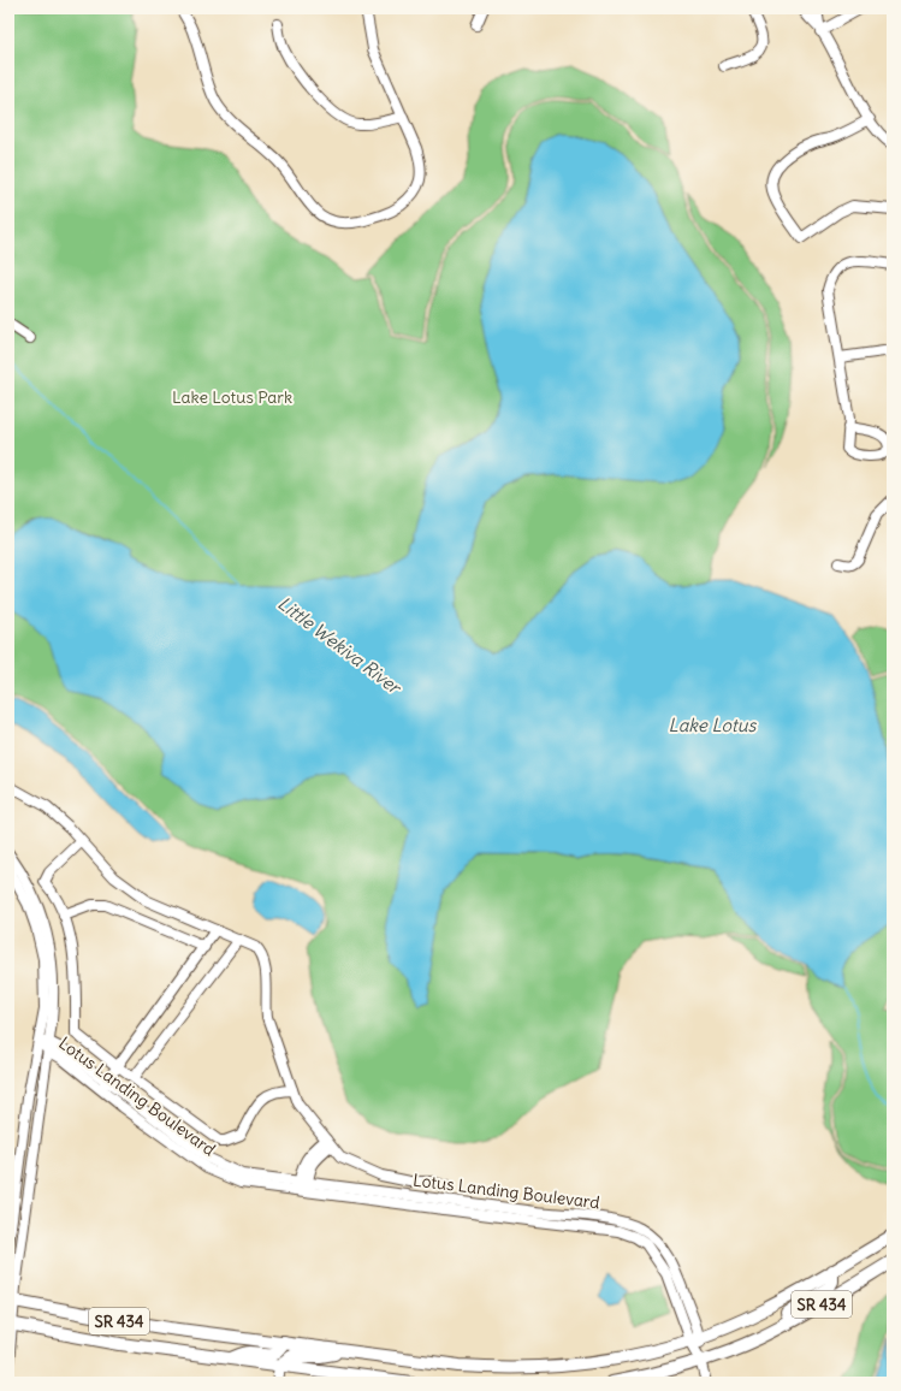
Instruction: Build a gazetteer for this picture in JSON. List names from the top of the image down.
{
  "streets": {
    "main road": ["SR 434"],
    "street": ["Lotus Landing Boulevard"]
  },
  "crossings": [
    ["Lotus Landing Boulevard", "SR 434"]
  ],
  "water": ["Little Wekiva River", "Lake Lotus"],
  "parks": ["Lake Lotus Park"]
}
